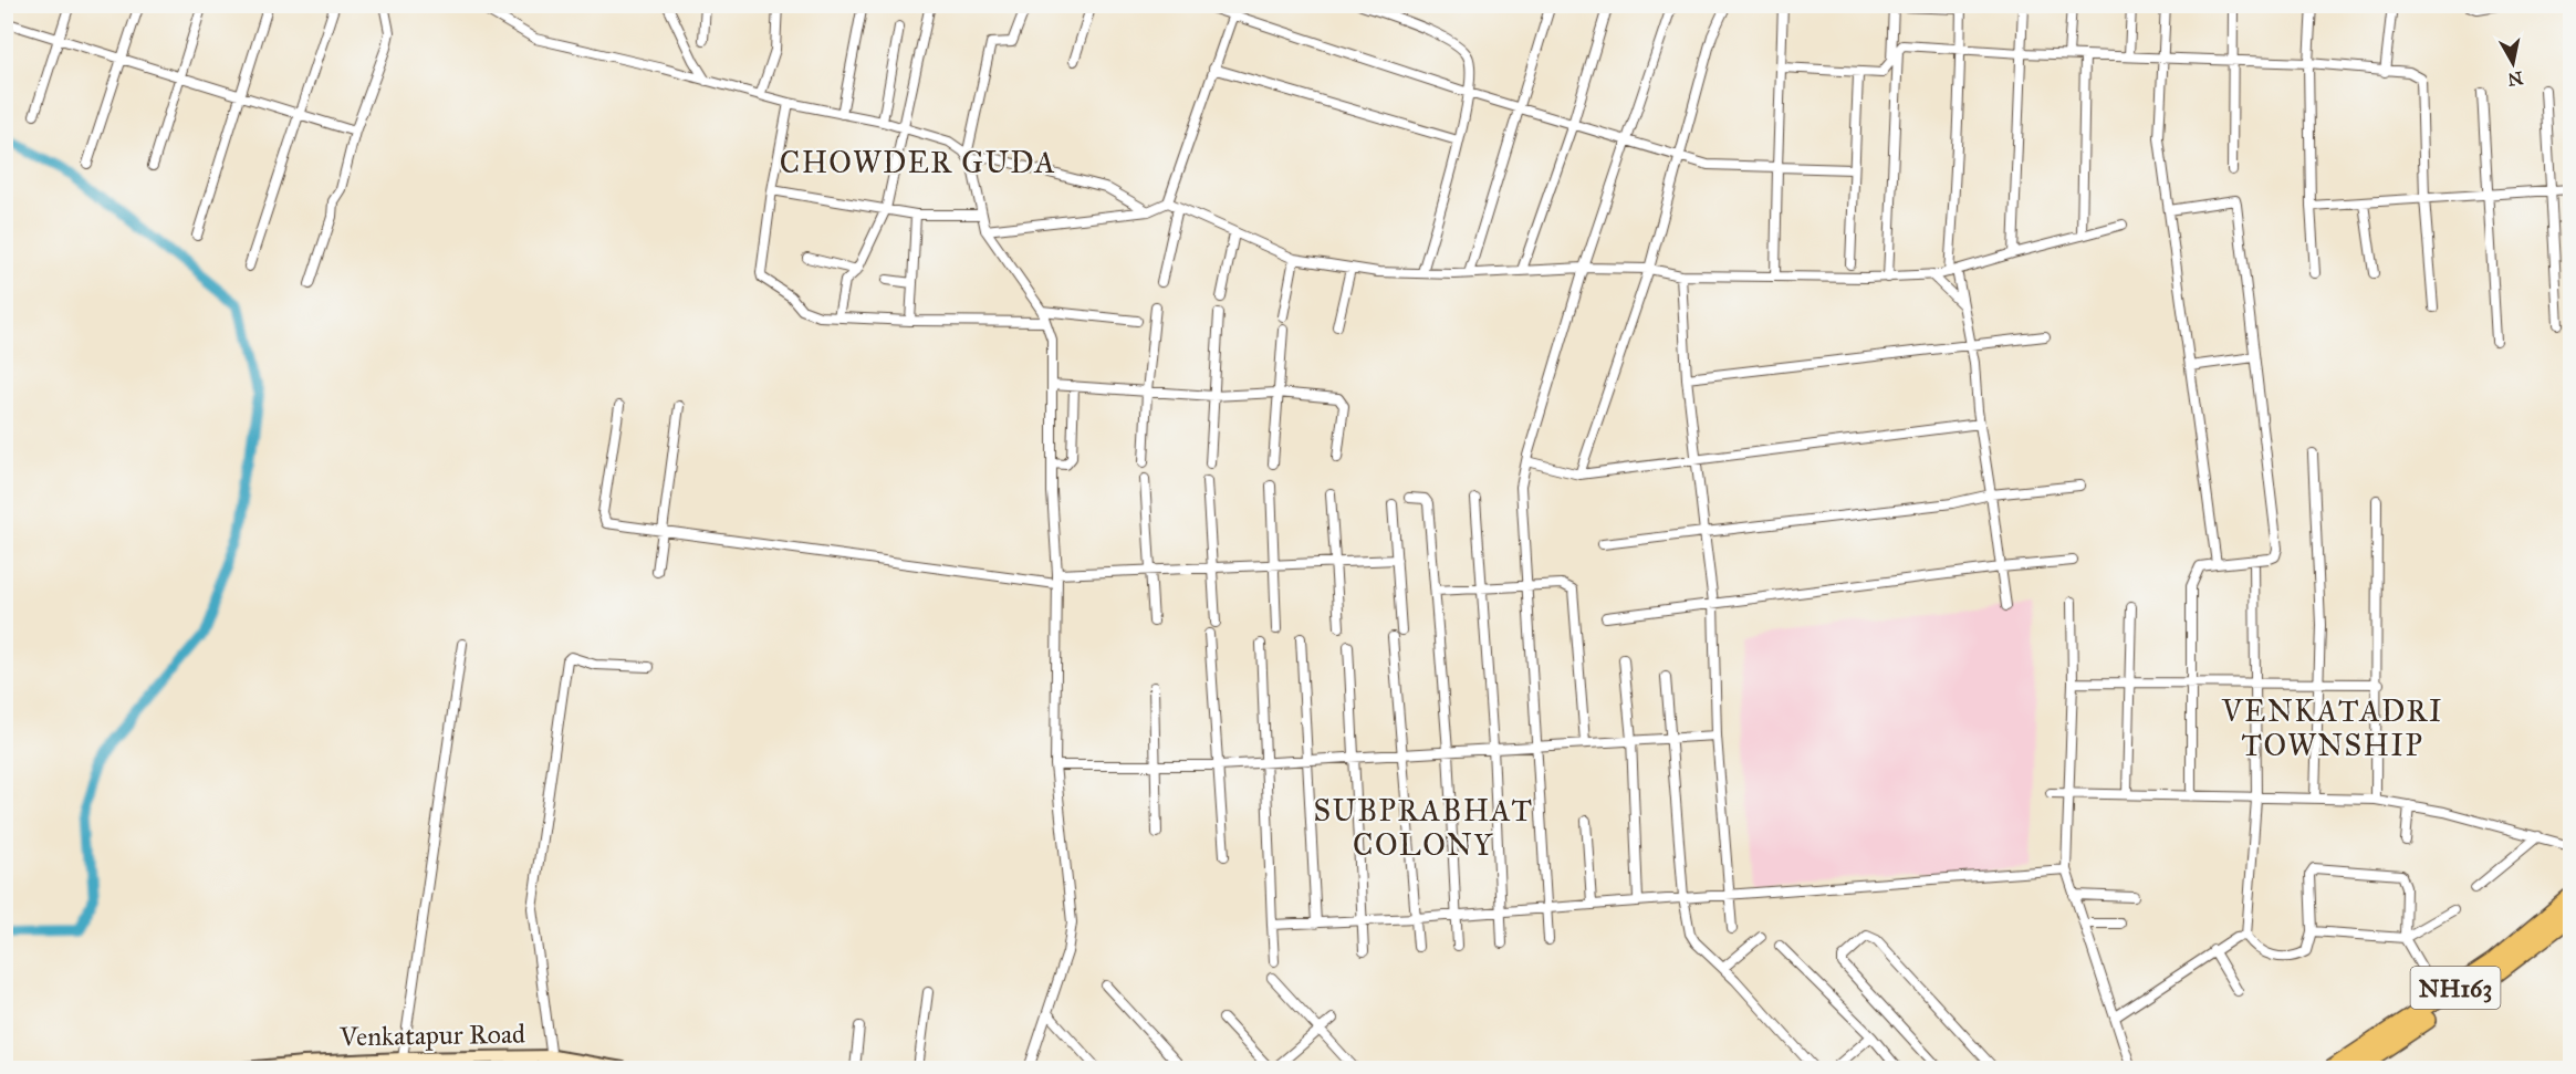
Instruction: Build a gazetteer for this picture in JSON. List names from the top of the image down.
{
  "streets": {
    "highway": ["NH163"],
    "street": ["Venkatapur Road"]
  },
  "districts": ["CHOWDER GUDA", "VENKATADRI TOWNSHIP", "SUBPRABHAT COLONY"],
  "north": "bottom"
}
